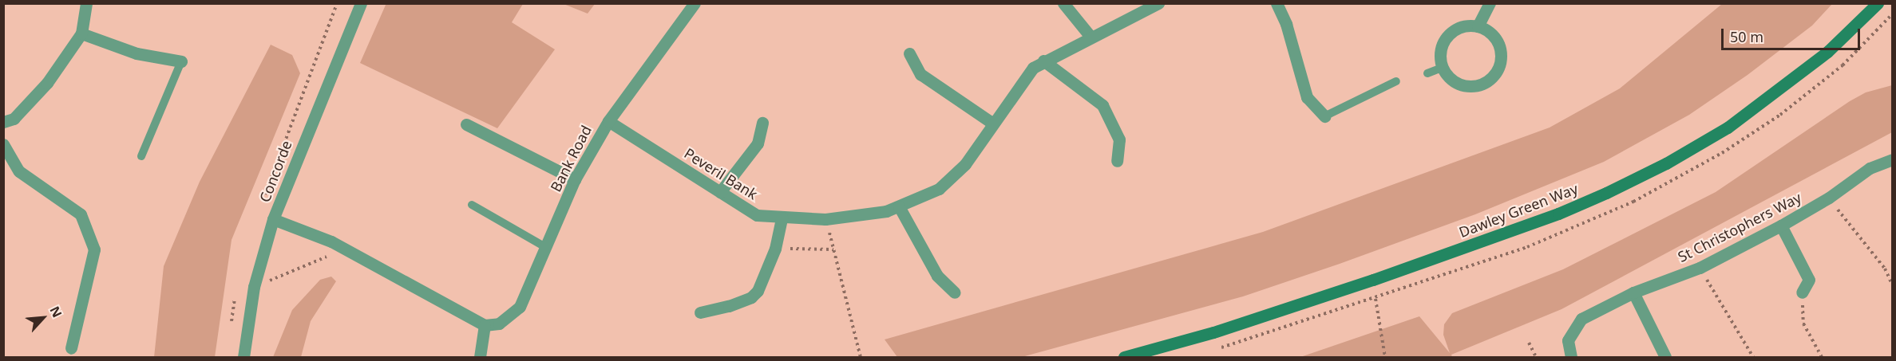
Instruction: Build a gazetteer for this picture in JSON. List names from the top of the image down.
{
  "streets": {
    "main road": ["Dawley Green Way"],
    "street": [
      "Bank Road",
      "Concorde",
      "Peveril Bank",
      "St Christophers Way"
    ]
  },
  "crossings": [
    ["Bank Road", "Peveril Bank"]
  ],
  "scale_bar": "50 m",
  "north": "top right"
}
